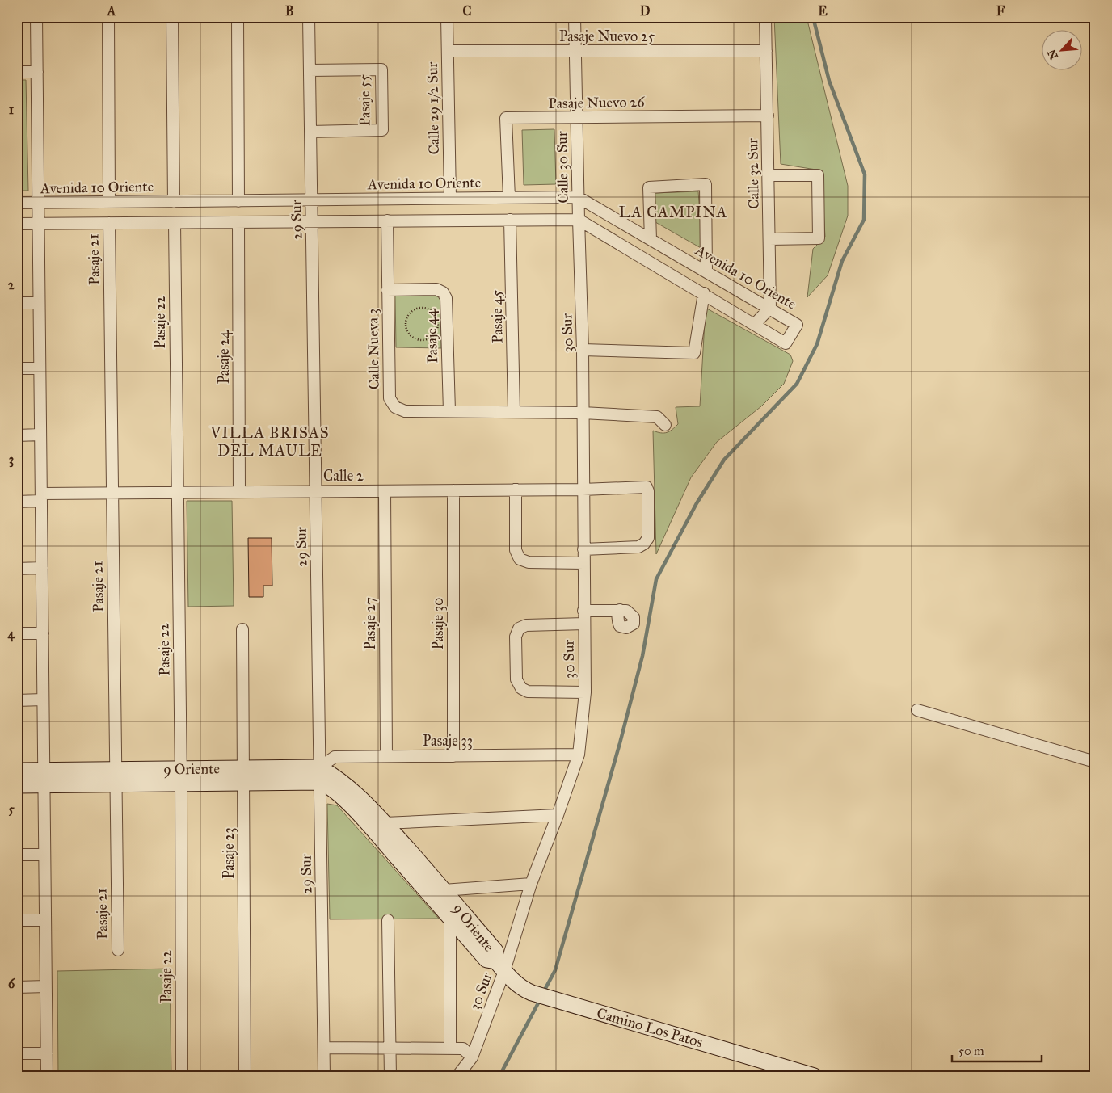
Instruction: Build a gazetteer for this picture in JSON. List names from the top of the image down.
{
  "streets": {
    "street": [
      "Pasaje Nuevo 25",
      "Pasaje 55",
      "Pasaje Nuevo 26",
      "Calle 29 1/2 Sur",
      "Calle 30 Sur",
      "Calle 32 Sur",
      "Avenida 10 Oriente",
      "29 Sur",
      "Pasaje 21",
      "Pasaje 45",
      "Pasaje 22",
      "30 Sur",
      "Pasaje 44",
      "Calle Nueva 3",
      "Pasaje 24",
      "Calle 2",
      "Pasaje 27",
      "Pasaje 30",
      "Pasaje 33",
      "9 Oriente",
      "Pasaje 23",
      "Camino Los Patos"
    ]
  },
  "crossings": [
    ["Pasaje Nuevo 25", "Calle 29 1/2 Sur"],
    ["Pasaje Nuevo 25", "Calle 30 Sur"],
    ["Pasaje Nuevo 25", "Calle 32 Sur"],
    ["Pasaje 55", "29 Sur"],
    ["Pasaje Nuevo 26", "Calle 30 Sur"],
    ["Pasaje Nuevo 26", "Calle 32 Sur"],
    ["Pasaje Nuevo 26", "Avenida 10 Oriente"],
    ["Calle 29 1/2 Sur", "Avenida 10 Oriente"],
    ["Calle 30 Sur", "Avenida 10 Oriente"],
    ["Calle 30 Sur", "30 Sur"],
    ["Calle 32 Sur", "Avenida 10 Oriente"],
    ["Avenida 10 Oriente", "29 Sur"],
    ["Avenida 10 Oriente", "30 Sur"],
    ["29 Sur", "Calle 2"],
    ["29 Sur", "Pasaje 33"],
    ["29 Sur", "9 Oriente"],
    ["Pasaje 21", "Calle 2"],
    ["Pasaje 21", "9 Oriente"],
    ["Pasaje 45", "Calle Nueva 3"],
    ["Pasaje 22", "Calle 2"],
    ["Pasaje 22", "9 Oriente"],
    ["30 Sur", "Calle Nueva 3"],
    ["30 Sur", "Calle 2"],
    ["30 Sur", "Pasaje 33"],
    ["30 Sur", "9 Oriente"],
    ["30 Sur", "Camino Los Patos"],
    ["Pasaje 44", "Calle Nueva 3"],
    ["Pasaje 24", "Calle 2"],
    ["Calle 2", "Pasaje 27"],
    ["Calle 2", "Pasaje 30"],
    ["Pasaje 27", "Pasaje 33"],
    ["Pasaje 30", "Pasaje 33"],
    ["Pasaje 33", "9 Oriente"],
    ["9 Oriente", "Pasaje 23"],
    ["9 Oriente", "Camino Los Patos"]
  ],
  "districts": ["LA CAMPINA", "VILLA BRISAS DEL MAULE"],
  "scale_bar": "50 m",
  "north": "bottom left",
  "grid": {
    "columns": [
      "A",
      "B",
      "C",
      "D",
      "E",
      "F"
    ],
    "rows": [
      "1",
      "2",
      "3",
      "4",
      "5",
      "6"
    ]
  }
}
